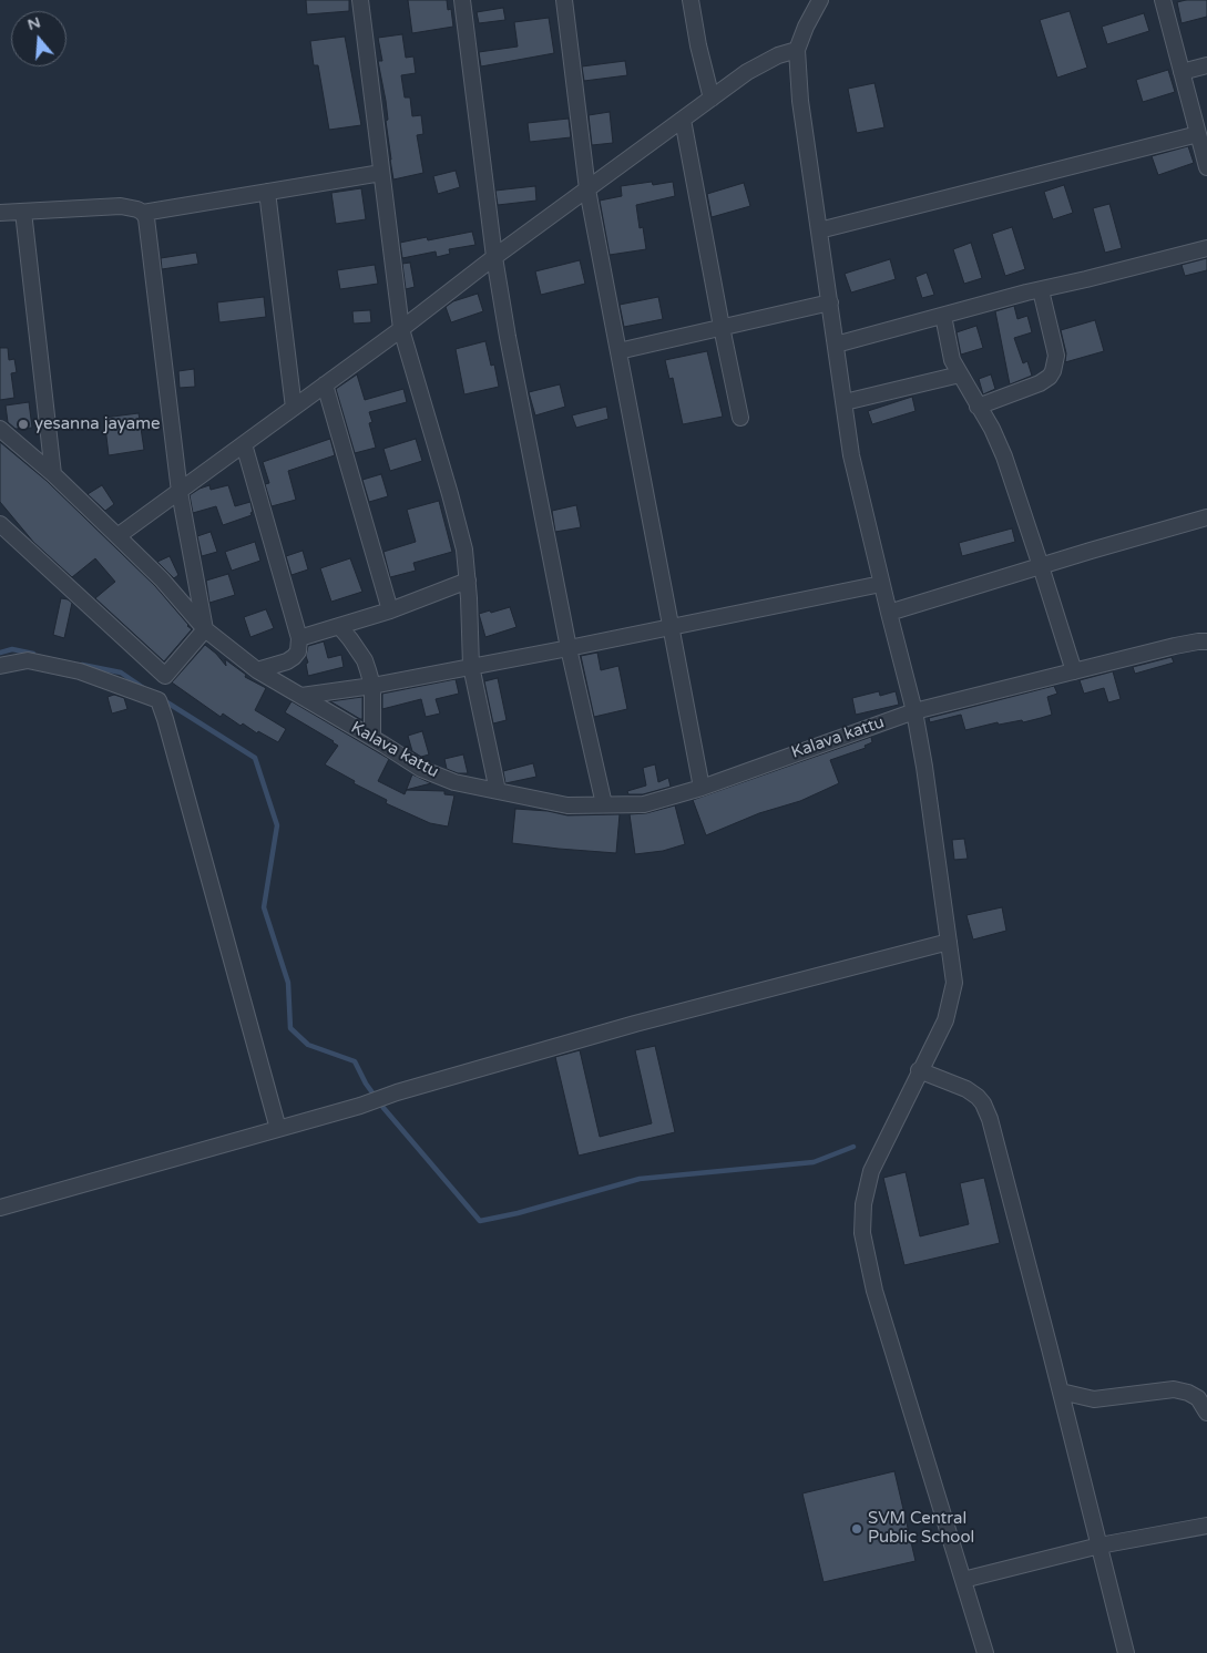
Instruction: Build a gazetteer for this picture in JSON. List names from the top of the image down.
{
  "streets": {
    "street": ["Kalava kattu"]
  },
  "places": ["yesanna jayame", "SVM Central Public School"],
  "north": "top"
}
